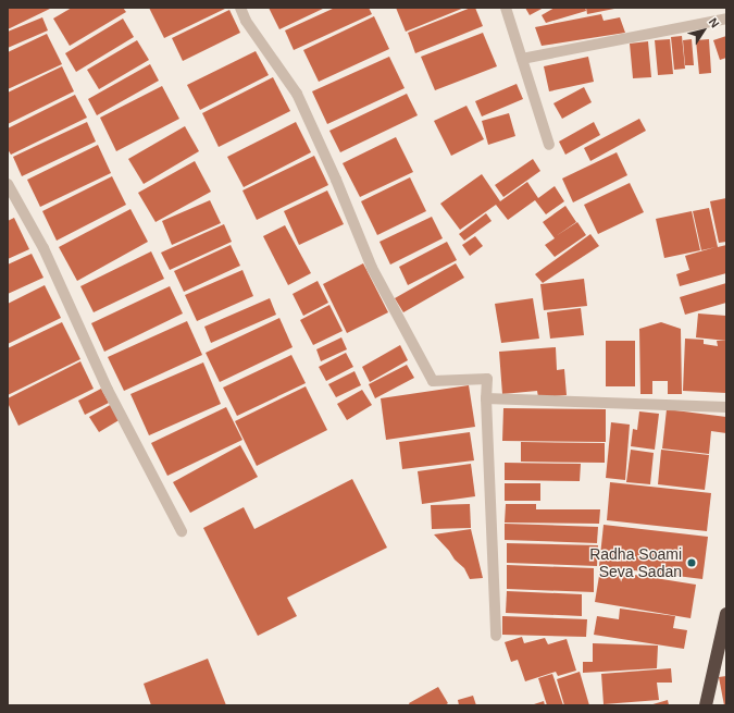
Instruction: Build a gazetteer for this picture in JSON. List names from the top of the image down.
{
  "places": ["Radha Soami Seva Sadan"],
  "north": "top right"
}
